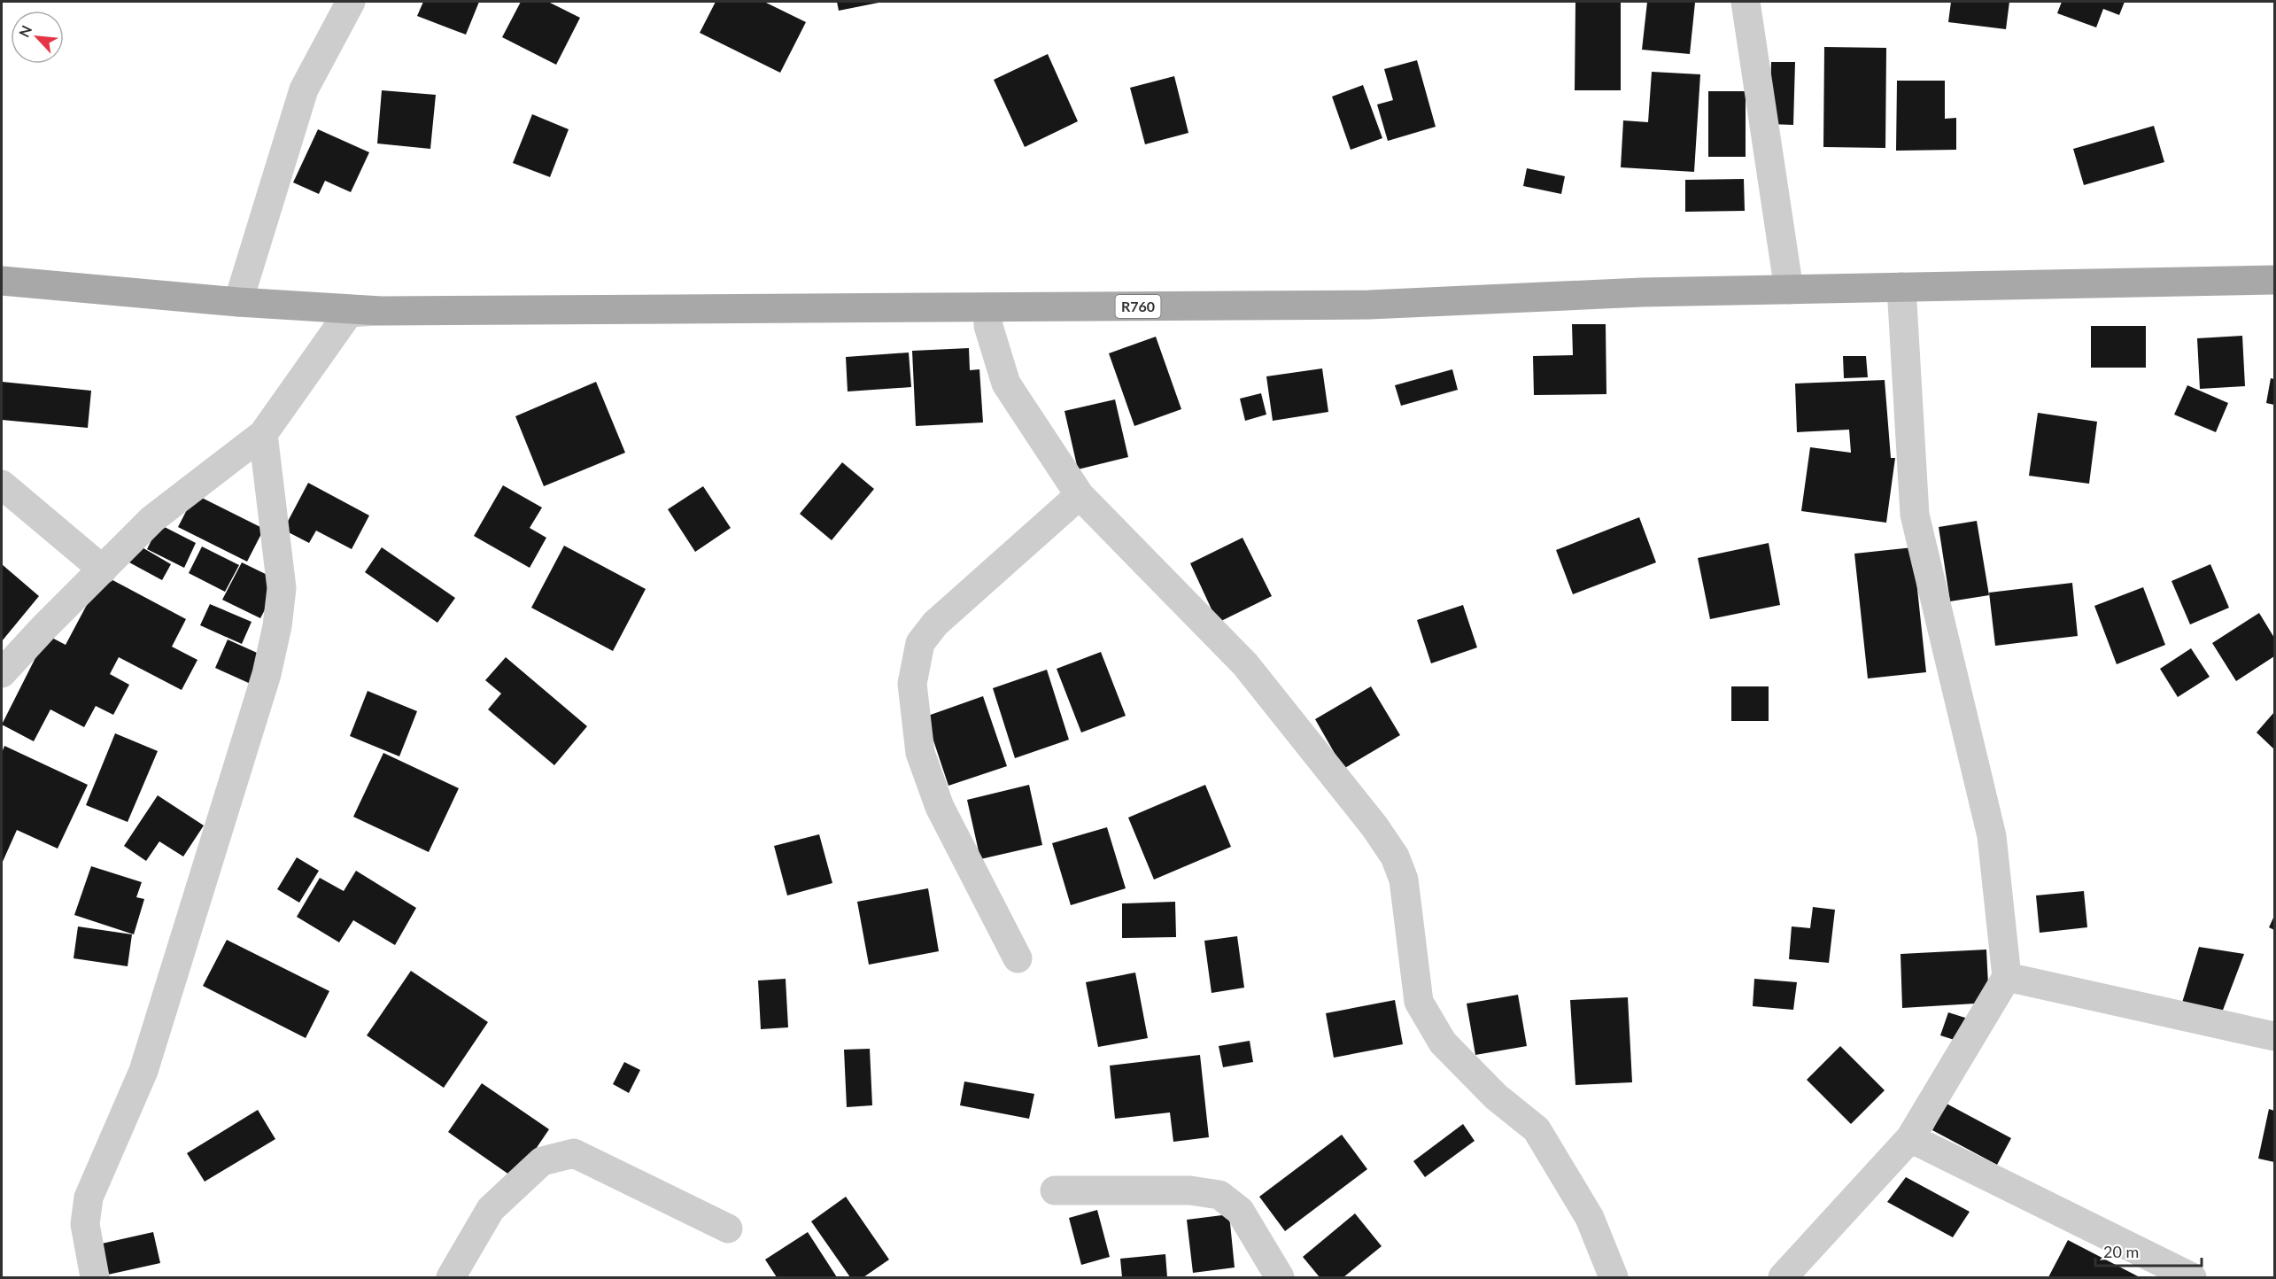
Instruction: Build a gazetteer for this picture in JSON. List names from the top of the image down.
{
  "streets": {
    "main road": ["R760"]
  },
  "scale_bar": "20 m",
  "north": "top left"
}
